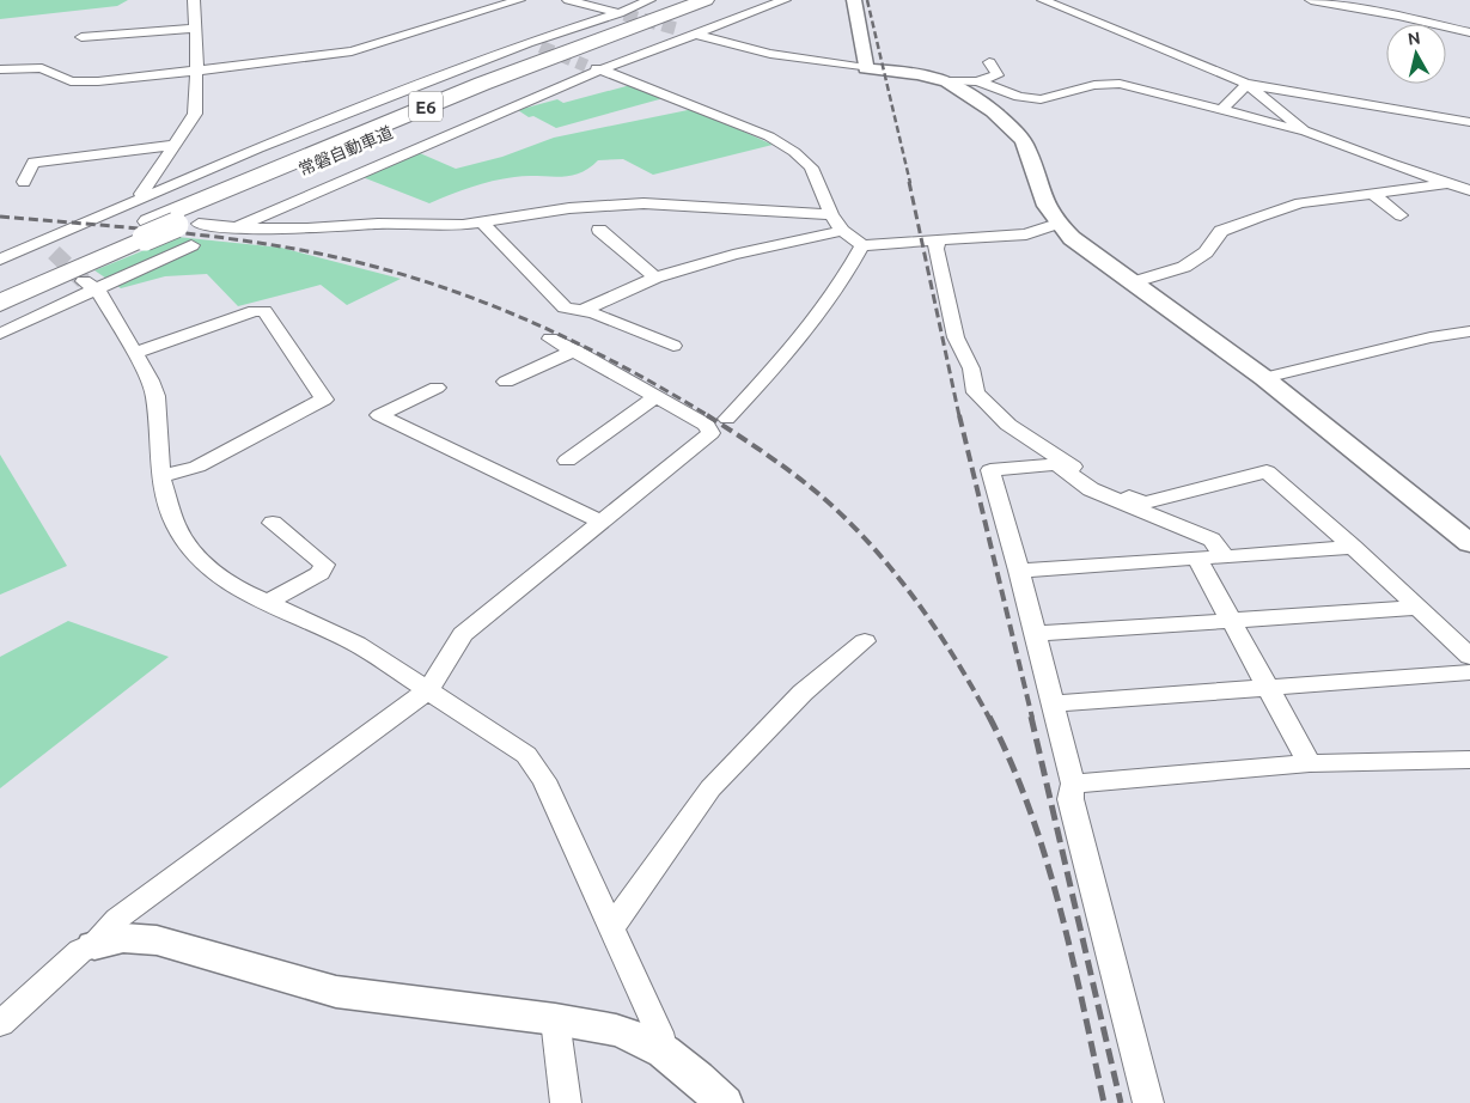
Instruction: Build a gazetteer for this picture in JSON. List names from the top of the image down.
{
  "streets": {
    "highway": ["E6", "常磐自動車道"]
  },
  "north": "top"
}
